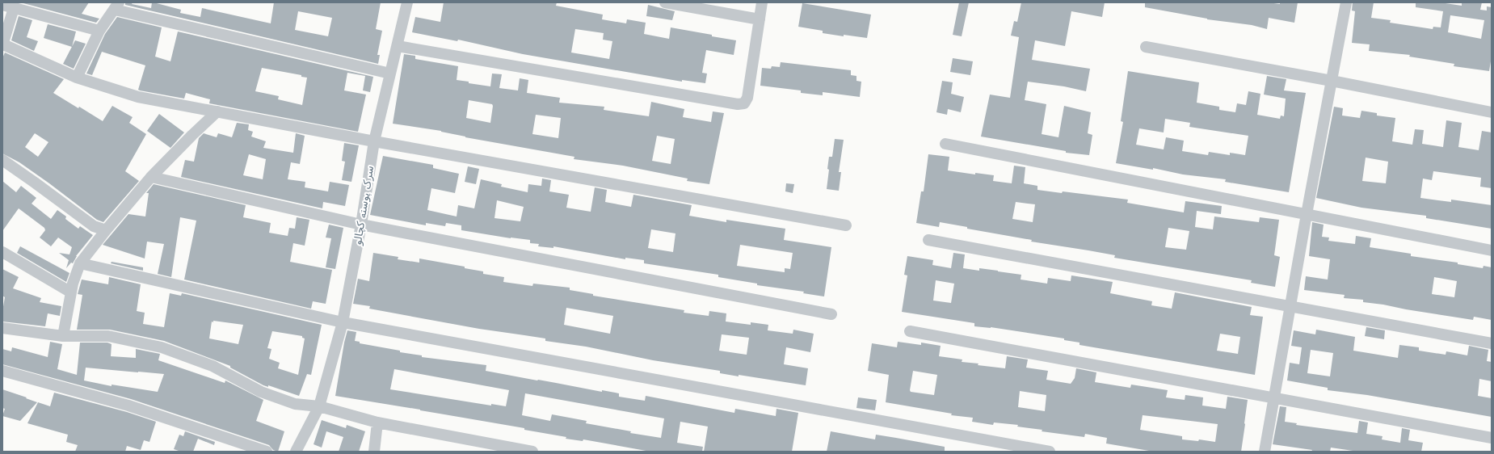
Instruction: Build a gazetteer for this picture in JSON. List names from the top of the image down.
{
  "streets": {
    "street": ["سرک پوسته کچالو"]
  }
}
